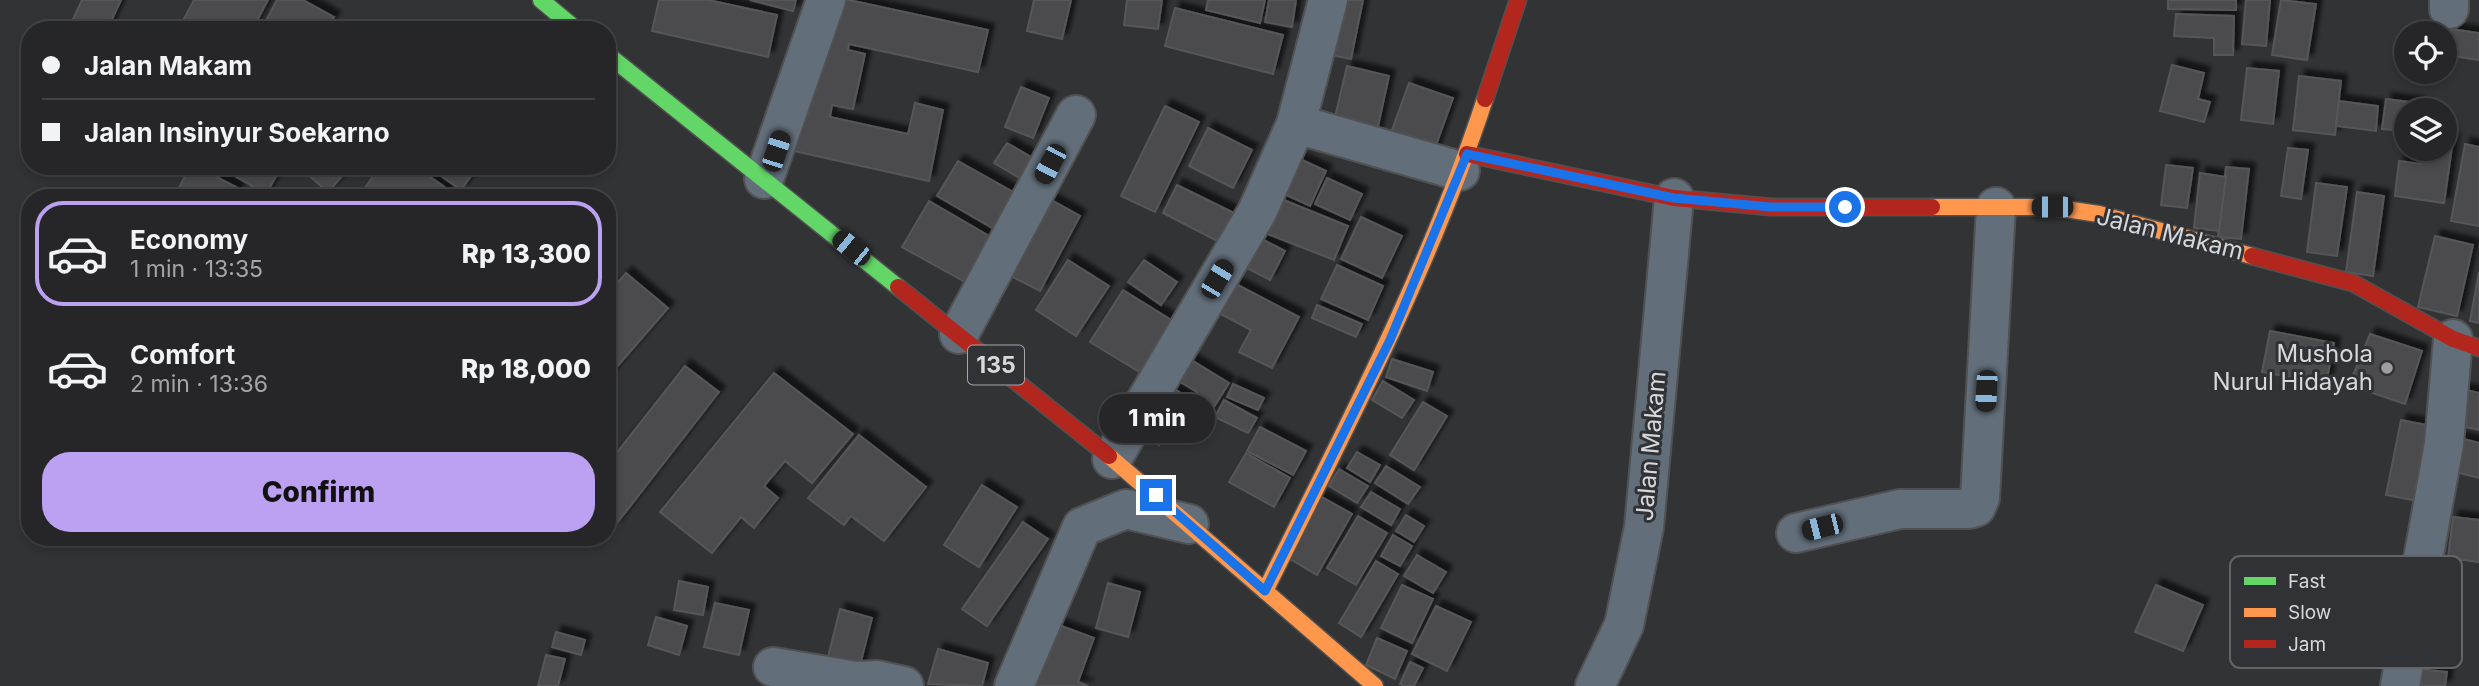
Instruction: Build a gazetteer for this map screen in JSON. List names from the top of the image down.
{
  "streets": {
    "street": ["Jalan Makam", "135"]
  },
  "places": ["Mushola Nurul Hidayah"],
  "legend": ["Fast", "Slow", "Jam"],
  "page": {
    "banner": ["Jalan Makam", "Jalan Insinyur Soekarno"],
    "list": [
      {
        "name": "Economy",
        "note": "1 min · 13:35",
        "value": "Rp 13,300"
      },
      {
        "name": "Comfort",
        "note": "2 min · 13:36",
        "value": "Rp 18,000"
      }
    ],
    "bubble": "1 min",
    "buttons": "Confirm"
  }
}
